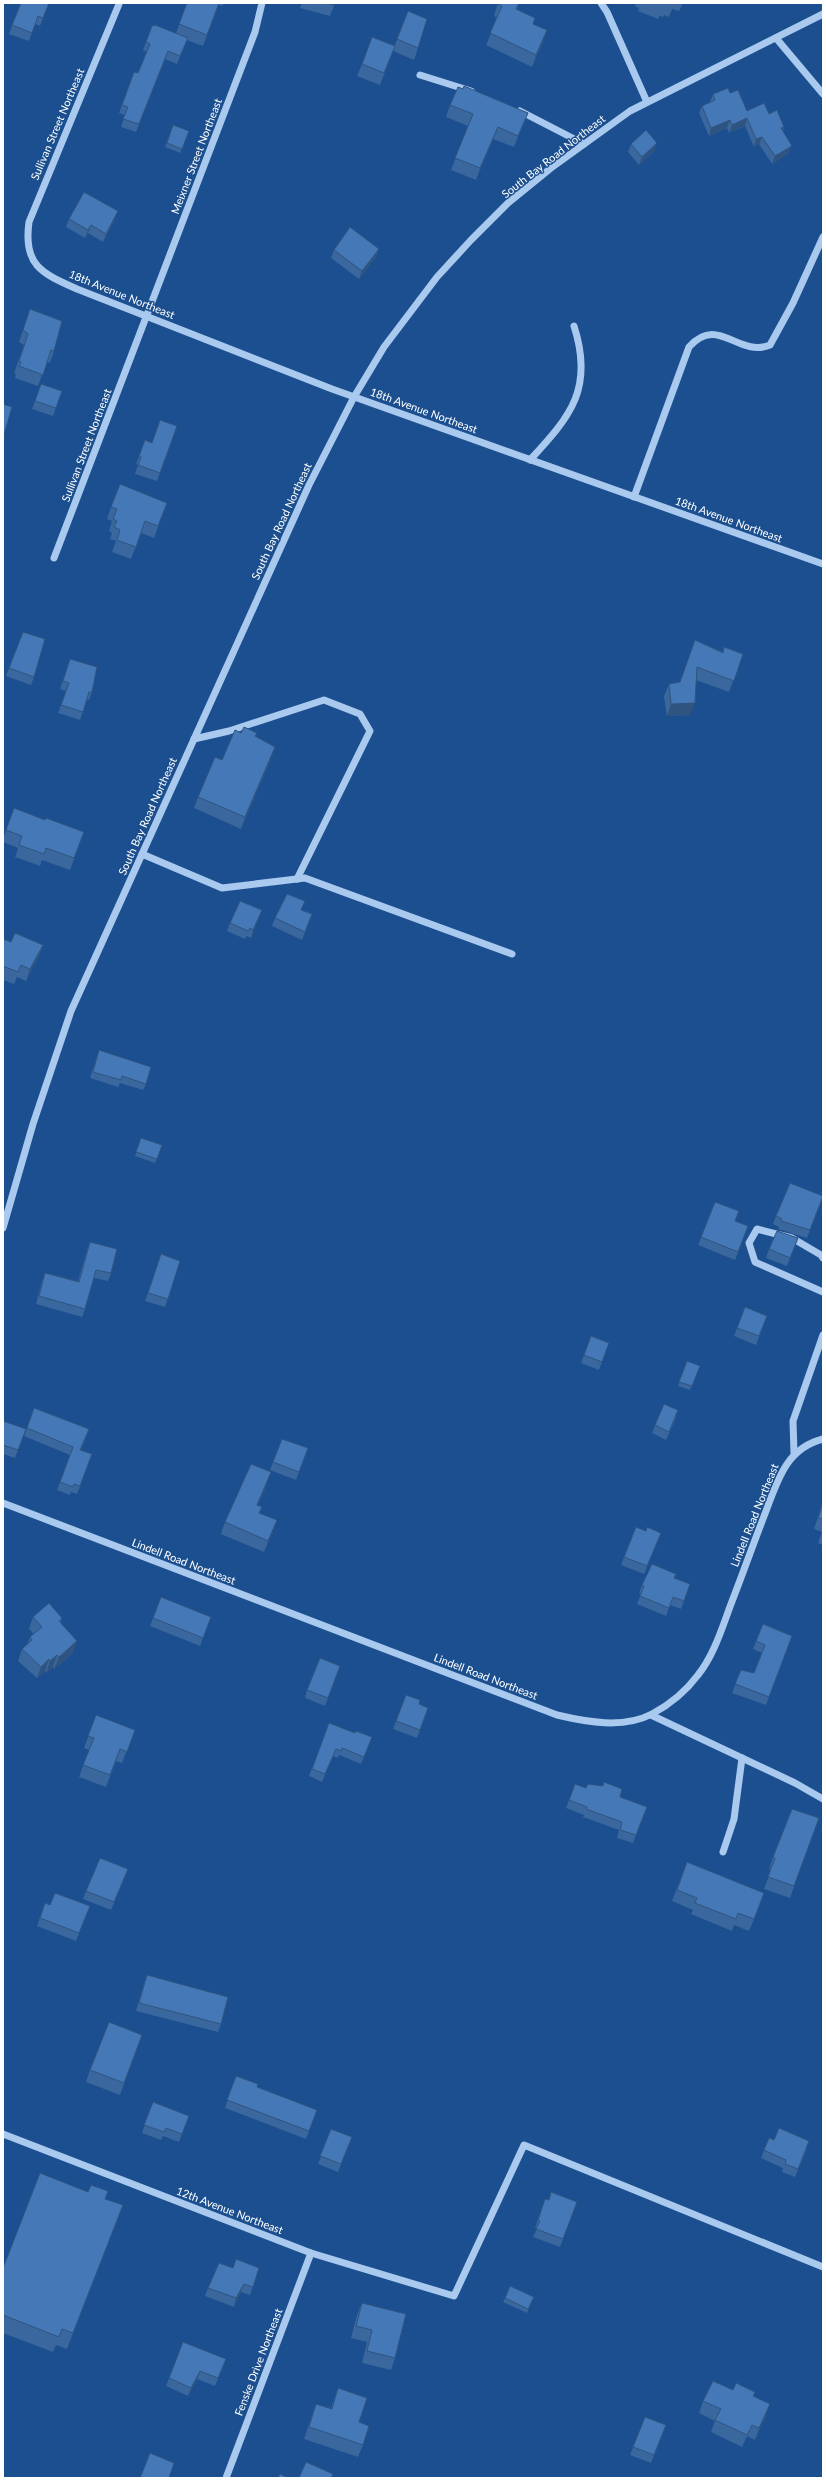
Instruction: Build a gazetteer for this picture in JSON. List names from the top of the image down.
{
  "streets": {
    "street": [
      "Sullivan Street Northeast",
      "Meixner Street Northeast",
      "South Bay Road Northeast",
      "18th Avenue Northeast",
      "Lindell Road Northeast",
      "12th Avenue Northeast",
      "Fenske Drive Northeast"
    ]
  },
  "crossings": [
    ["Sullivan Street Northeast", "Meixner Street Northeast"],
    ["Sullivan Street Northeast", "18th Avenue Northeast"],
    ["Meixner Street Northeast", "18th Avenue Northeast"],
    ["South Bay Road Northeast", "18th Avenue Northeast"],
    ["12th Avenue Northeast", "Fenske Drive Northeast"]
  ]
}
